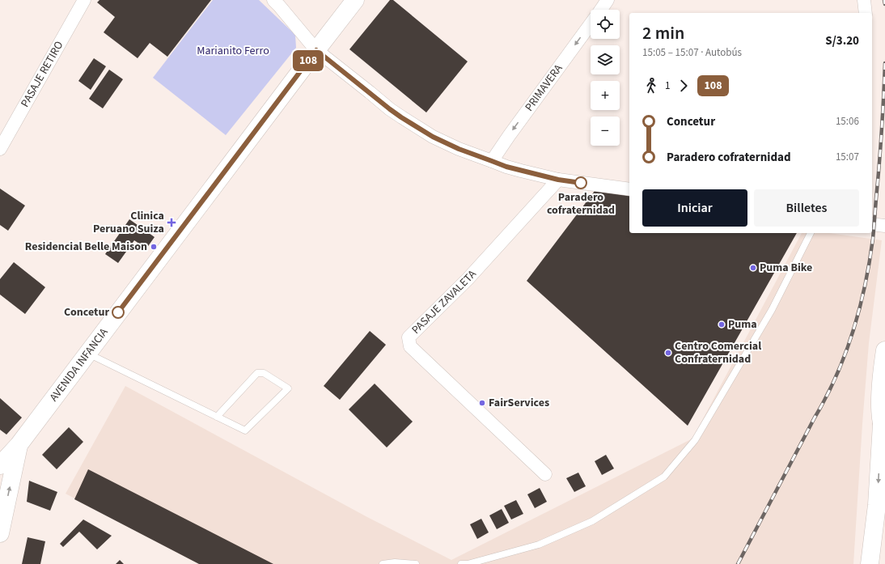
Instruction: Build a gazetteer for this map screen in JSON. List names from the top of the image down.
{
  "streets": {
    "main road": ["AVENIDA INFANCIA"],
    "street": ["PASAJE RETIRO", "PRIMAVERA", "PASAJE ZAVALETA"]
  },
  "one_way": ["PRIMAVERA"],
  "parks": ["Marianito Ferro"],
  "places": {
    "other": [
      "Paradero cofraternidad",
      "Residencial Belle Maison",
      "Puma Bike",
      "Concetur",
      "Puma",
      "Centro Comercial Confraternidad",
      "FairServices"
    ],
    "health": ["Clinica Peruano Suiza"]
  },
  "lines": ["bus line 108"],
  "page": {
    "on_map": "108",
    "map_buttons": ["+", "−"],
    "heading": ["2 min", "15:05 – 15:07 · Autobús", "S/3.20"],
    "legs": ["1", "108"],
    "list": [
      {
        "name": "Concetur",
        "value": "15:06"
      },
      {
        "name": "Paradero cofraternidad",
        "value": "15:07"
      }
    ],
    "buttons": ["Iniciar", "Billetes"]
  }
}
